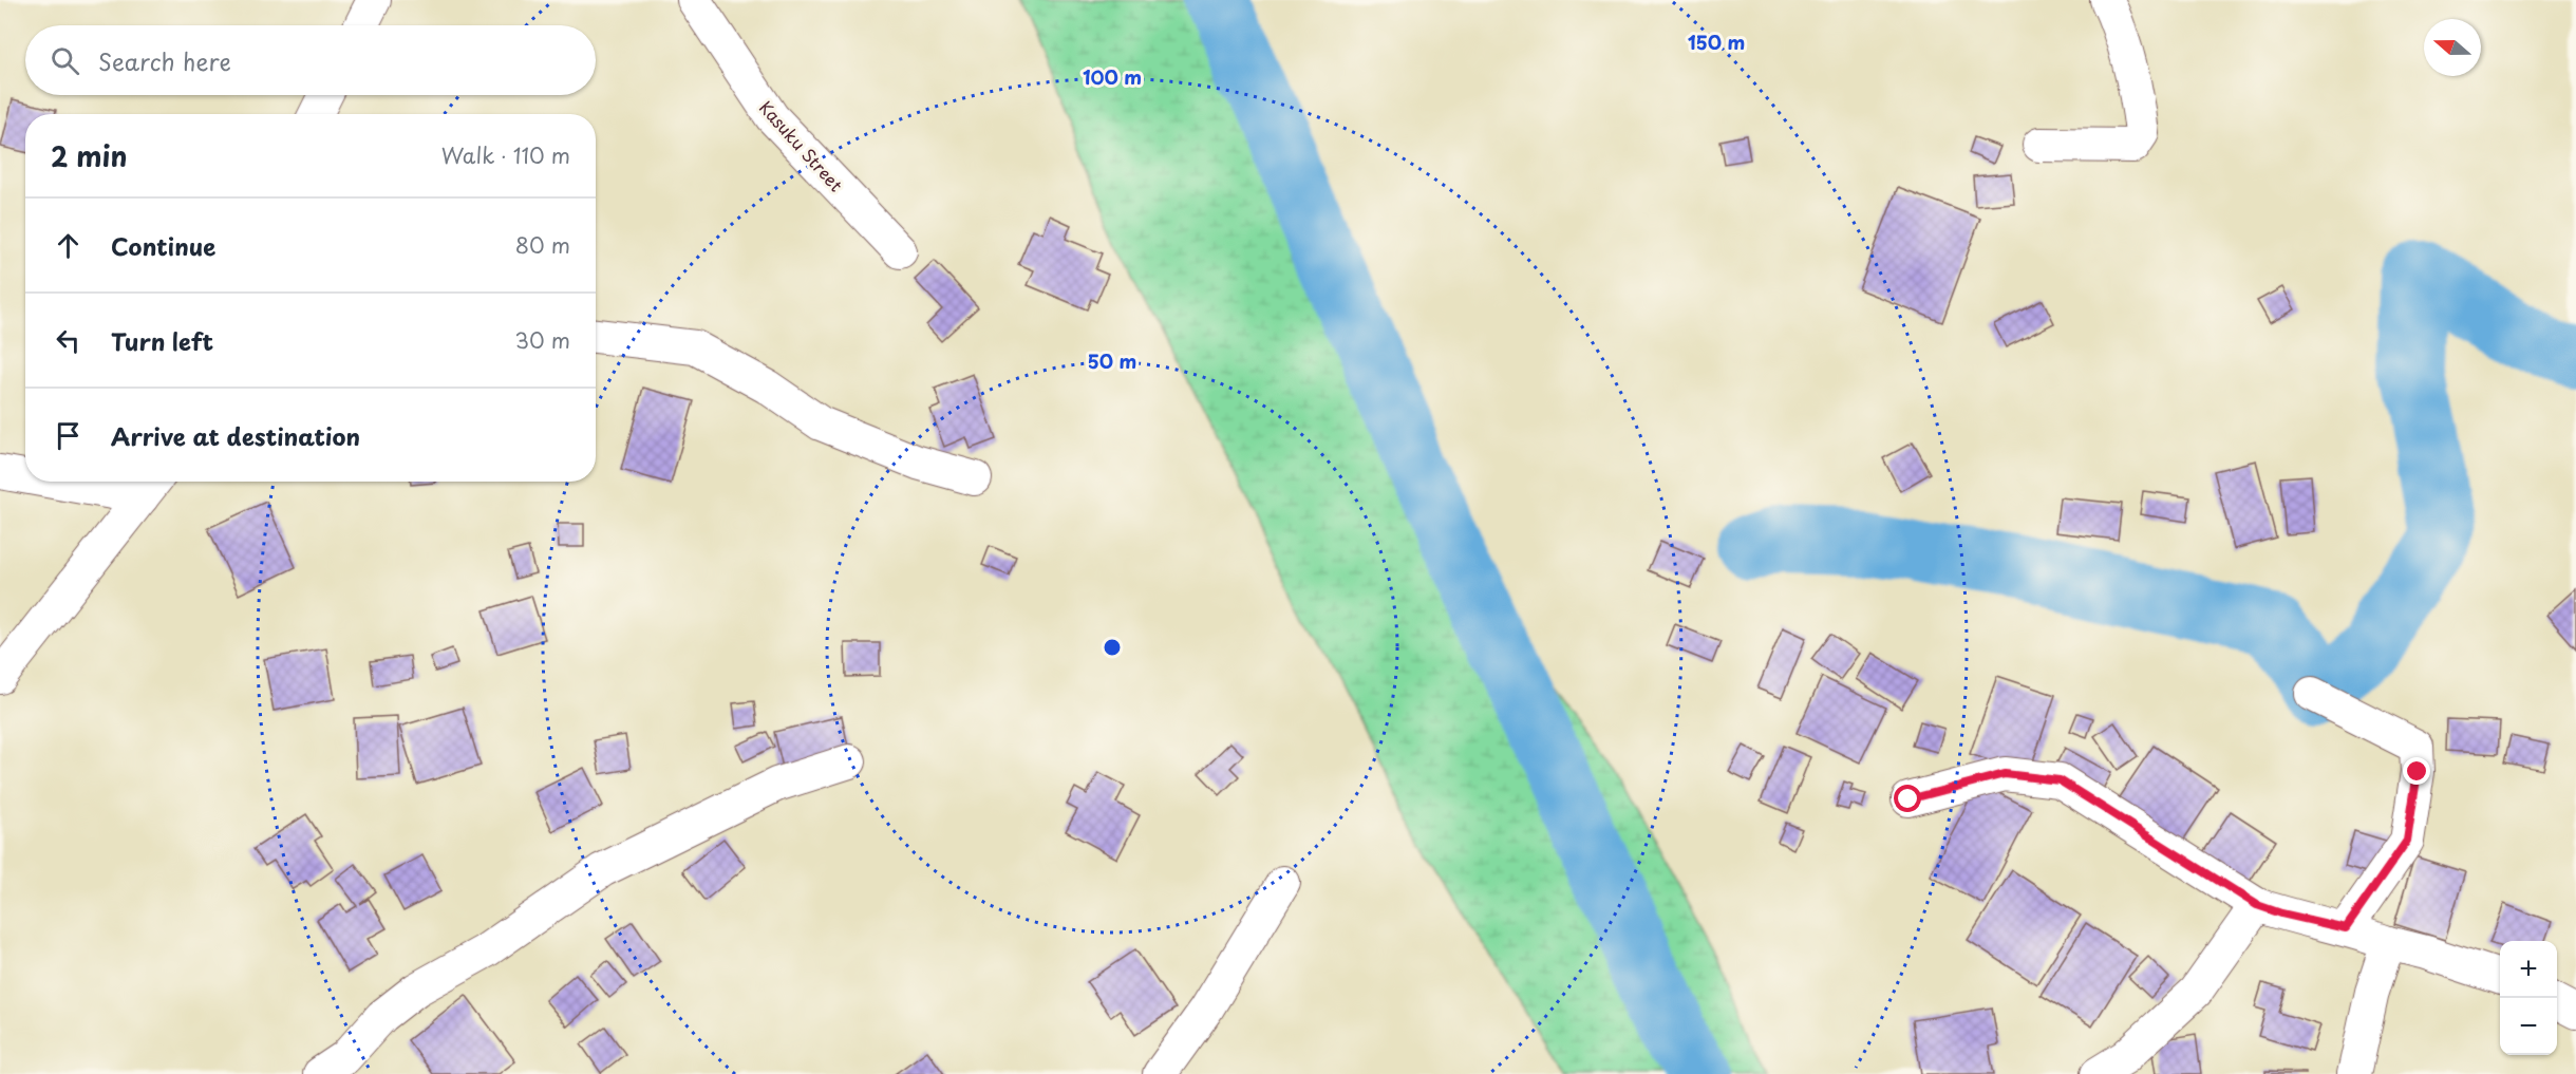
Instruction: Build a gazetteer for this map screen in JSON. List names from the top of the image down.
{
  "streets": {
    "street": ["Kasuku Street"]
  },
  "north": "left",
  "page": {
    "search": "Search here",
    "heading": ["2 min", "Walk · 110 m"],
    "list": [
      ["Continue", "80 m"],
      ["Turn left", "30 m"],
      "Arrive at destination"
    ],
    "map_buttons": ["+", "−"]
  },
  "rings": ["150 m", "100 m", "50 m"]
}
